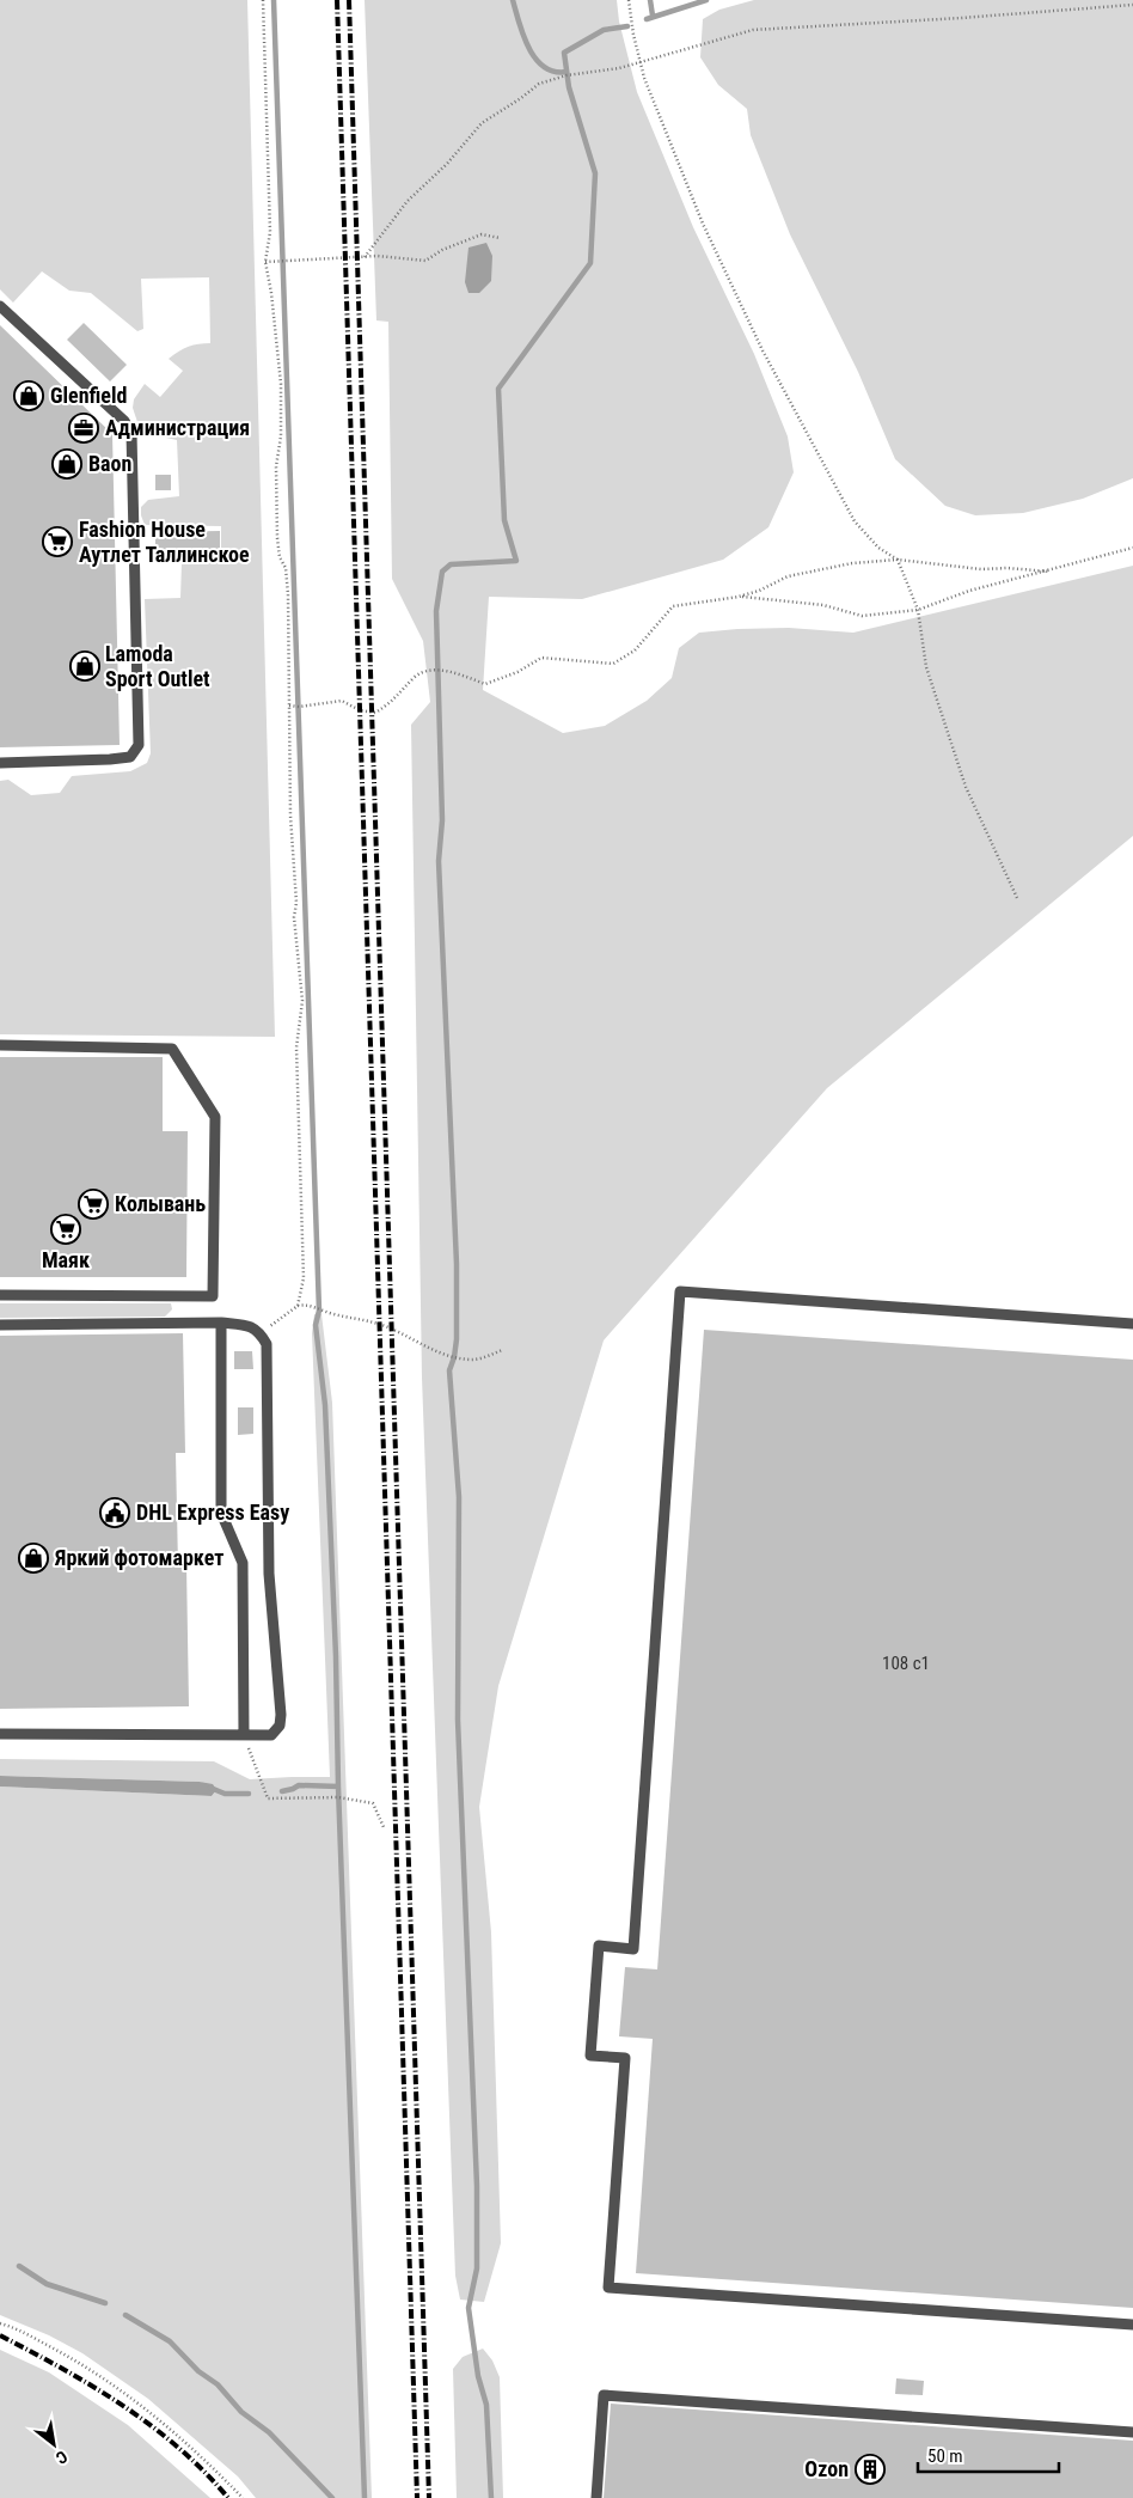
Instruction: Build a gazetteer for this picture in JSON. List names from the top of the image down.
{
  "places": {
    "shop": [
      "Glenfield",
      "Baon",
      "Lamoda Sport Outlet",
      "Яркий фотомаркет"
    ],
    "office": ["Администрация"],
    "supermarket": ["Fashion House Аутлет Таллинское", "Колывань", "Маяк"],
    "public building": ["DHL Express Easy"],
    "building": ["Ozon"]
  },
  "house_numbers": ["108 с1"],
  "scale_bar": "50 m",
  "north": "bottom right"
}
